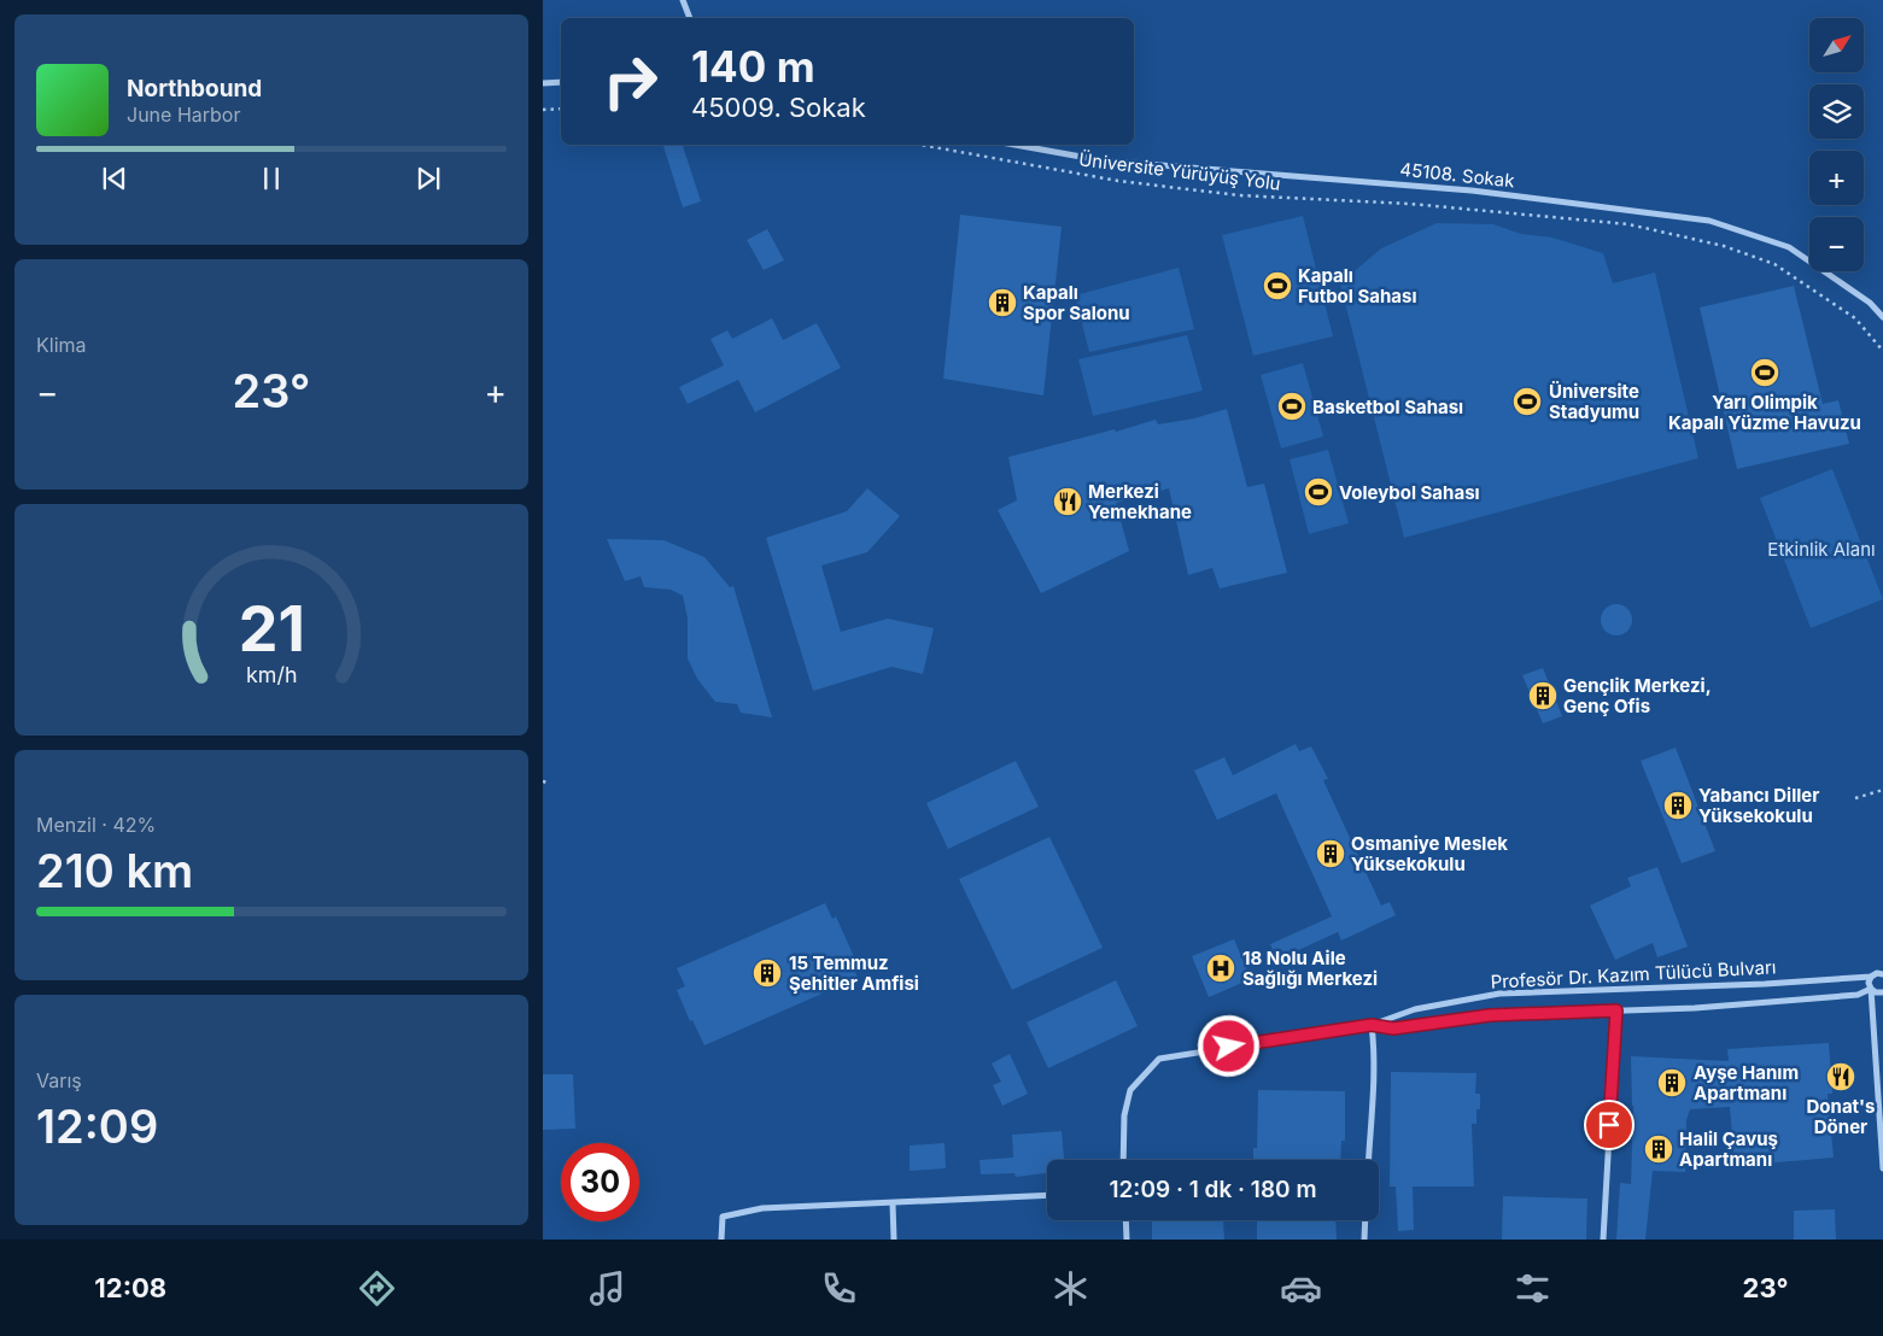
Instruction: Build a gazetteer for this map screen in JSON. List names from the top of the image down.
{
  "streets": {
    "street": ["45108. Sokak", "Profesör Dr. Kazım Tülücü Bulvarı"],
    "path": ["Üniversite Yürüyüş Yolu"]
  },
  "parks": ["Etkinlik Alanı"],
  "places": {
    "sports": [
      "Kapalı Futbol Sahası",
      "Yarı Olimpik Kapalı Yüzme Havuzu",
      "Üniversite Stadyumu",
      "Basketbol Sahası",
      "Voleybol Sahası"
    ],
    "building": [
      "Kapalı Spor Salonu",
      "Gençlik Merkezi, Genç Ofis",
      "Yabancı Diller Yüksekokulu",
      "Osmaniye Meslek Yüksekokulu",
      "15 Temmuz Şehitler Amfisi",
      "Ayşe Hanım Apartmanı",
      "Halil Çavuş Apartmanı"
    ],
    "restaurant": ["Merkezi Yemekhane", "Donat's Döner"],
    "hospital": ["18 Nolu Aile Sağlığı Merkezi"]
  },
  "north": "top right",
  "page": {
    "map_buttons": ["+", "−"],
    "turn": ["140 m", "45009. Sokak"],
    "song": ["Northbound", "June Harbor"],
    "tile": [
      "Klima",
      ["Menzil · 42%", "210 km"],
      ["Varış", "12:09"]
    ],
    "heat": ["−", "23°", "+"],
    "limit": "30",
    "trip": "12:09 · 1 dk · 180 m",
    "tabs": ["12:08", "23°"],
    "gauge": ["21", "km/h"]
  }
}
